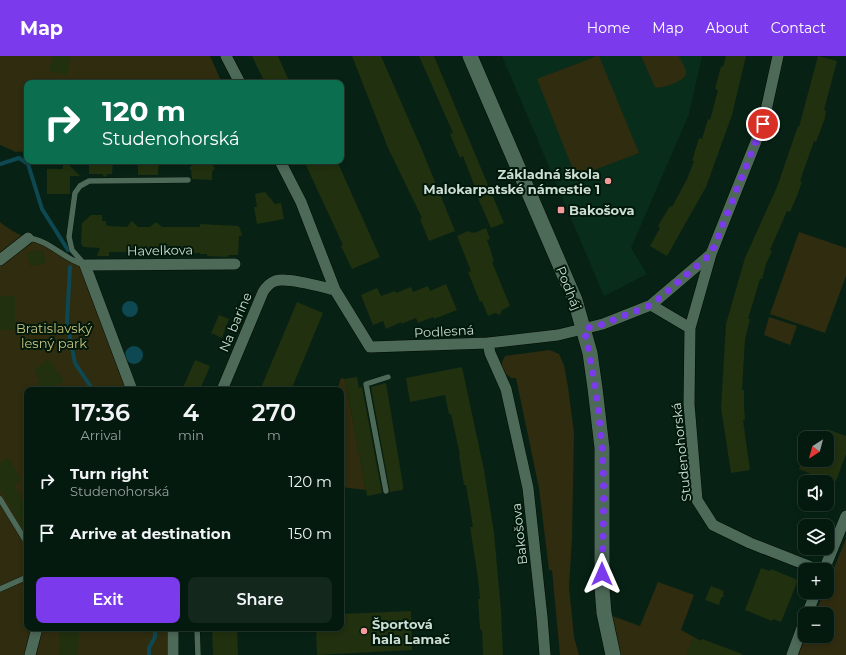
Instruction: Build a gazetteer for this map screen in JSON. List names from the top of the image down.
{
  "streets": {
    "street": [
      "Havelkova",
      "Podháj",
      "Na barine",
      "Podlesná",
      "Studenohorská",
      "Bakošova"
    ]
  },
  "crossings": [
    ["Podháj", "Podlesná"],
    ["Podháj", "Studenohorská"],
    ["Na barine", "Podlesná"],
    ["Podlesná", "Studenohorská"],
    ["Podlesná", "Bakošova"]
  ],
  "parks": ["Bratislavský lesný park"],
  "places": {
    "other": ["Základná škola Malokarpatské námestie 1", "Športová hala Lamač"],
    "transit": ["Bakošova"]
  },
  "north": "bottom left",
  "page": {
    "header": "Map",
    "nav": [
      "Home",
      "Map",
      "About",
      "Contact"
    ],
    "turn": ["120 m", "Studenohorská"],
    "eta": [
      "17:36",
      "Arrival",
      "4",
      "min",
      "270",
      "m"
    ],
    "map_buttons": ["+", "−"],
    "list": [
      {
        "name": "Turn right",
        "note": "Studenohorská",
        "value": "120 m"
      },
      {
        "name": "Arrive at destination",
        "value": "150 m"
      }
    ],
    "buttons": ["Exit", "Share"]
  }
}
